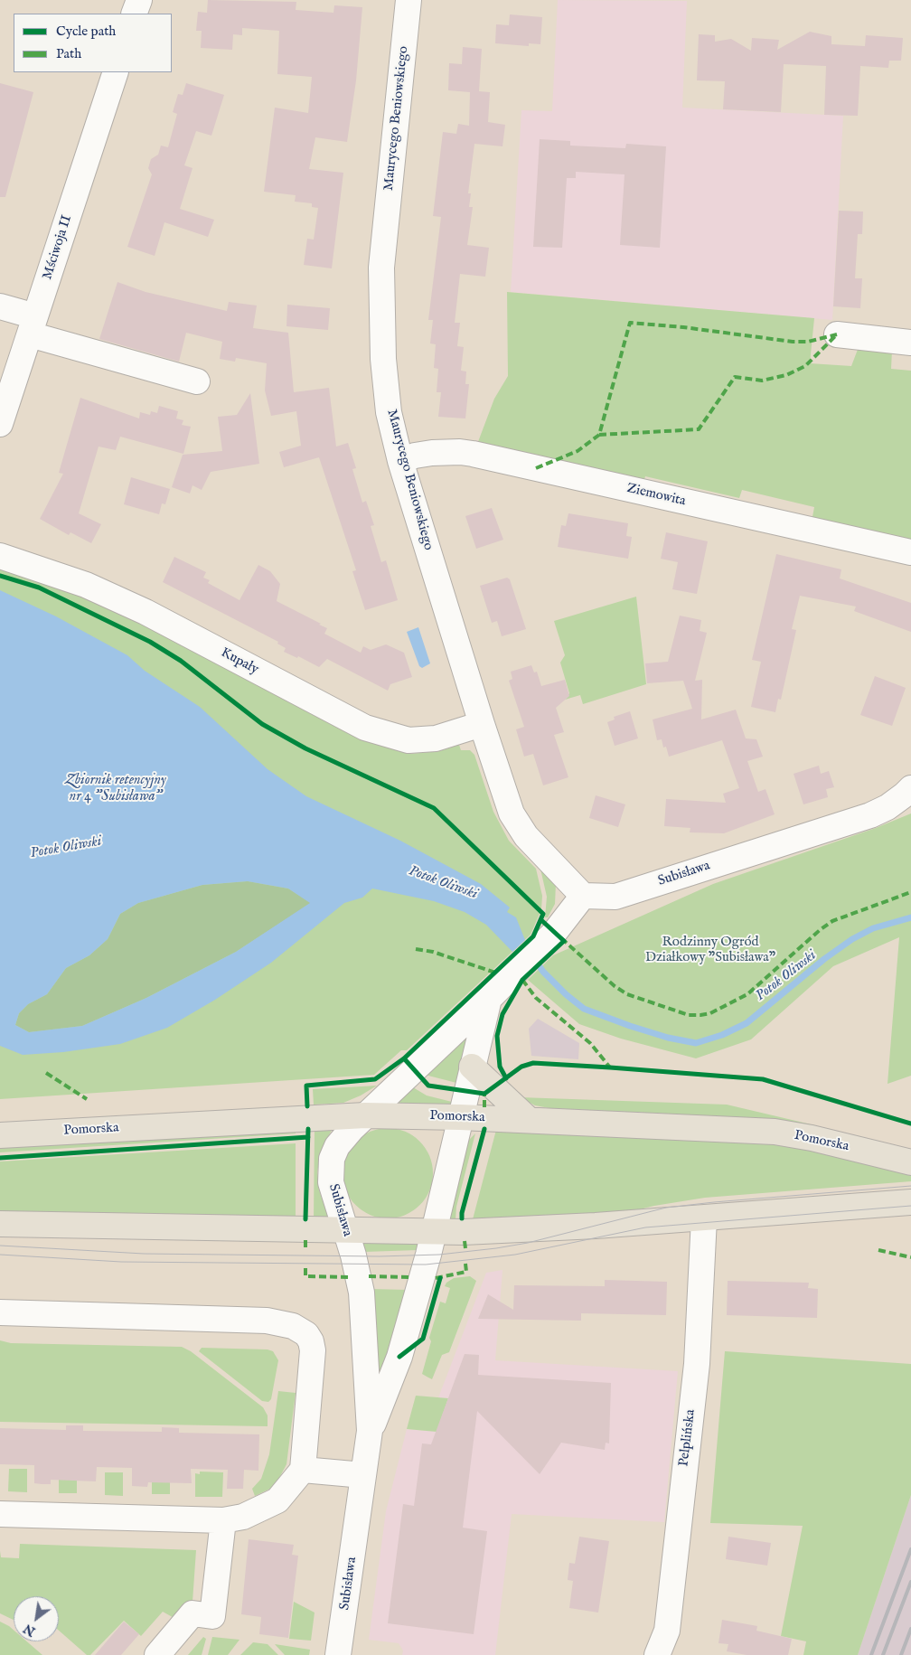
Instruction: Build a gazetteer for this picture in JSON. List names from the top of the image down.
{
  "streets": {
    "main road": ["Pomorska"],
    "street": [
      "Maurycego Beniowskiego",
      "Mściwoja II",
      "Ziemowita",
      "Kupały",
      "Subisława",
      "Pelplińska"
    ]
  },
  "crossings": [
    ["Maurycego Beniowskiego", "Ziemowita"],
    ["Maurycego Beniowskiego", "Kupały"],
    ["Maurycego Beniowskiego", "Subisława"],
    ["Subisława", "Pomorska"]
  ],
  "water": ["Zbiornik retencyjny nr 4 \"Subisława\"", "Potok Oliwski"],
  "parks": ["Rodzinny Ogród Działkowy \"Subisława\""],
  "legend": ["Cycle path", "Path"],
  "north": "bottom left"
}
